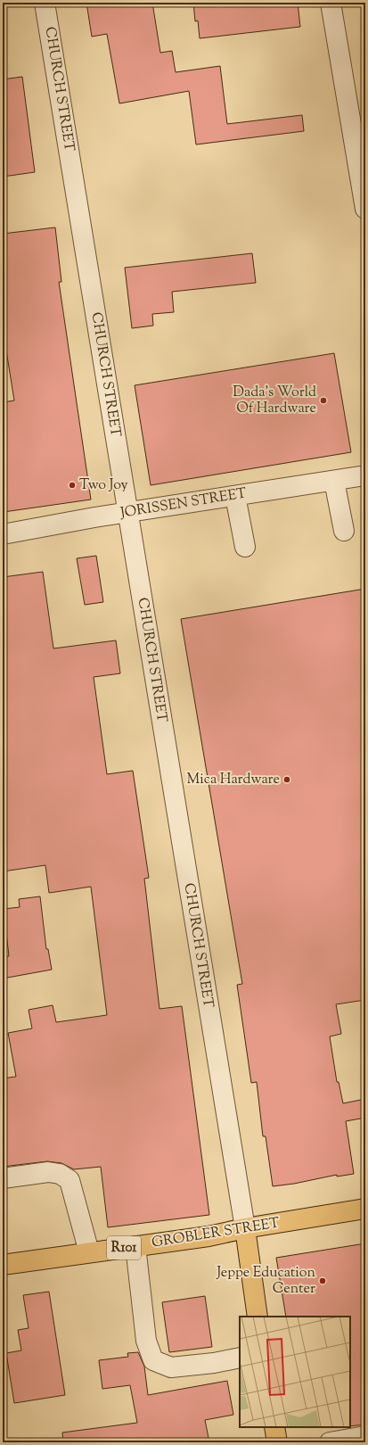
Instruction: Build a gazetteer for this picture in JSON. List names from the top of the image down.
{
  "streets": {
    "main road": ["CHURCH STREET", "GROBLER STREET", "R101"],
    "street": ["JORISSEN STREET"]
  },
  "crossings": [
    ["CHURCH STREET", "JORISSEN STREET"],
    ["CHURCH STREET", "GROBLER STREET"]
  ],
  "places": [
    "Dada's World Of Hardware",
    "Two Joy",
    "Mica Hardware",
    "Jeppe Education Center"
  ]
}
